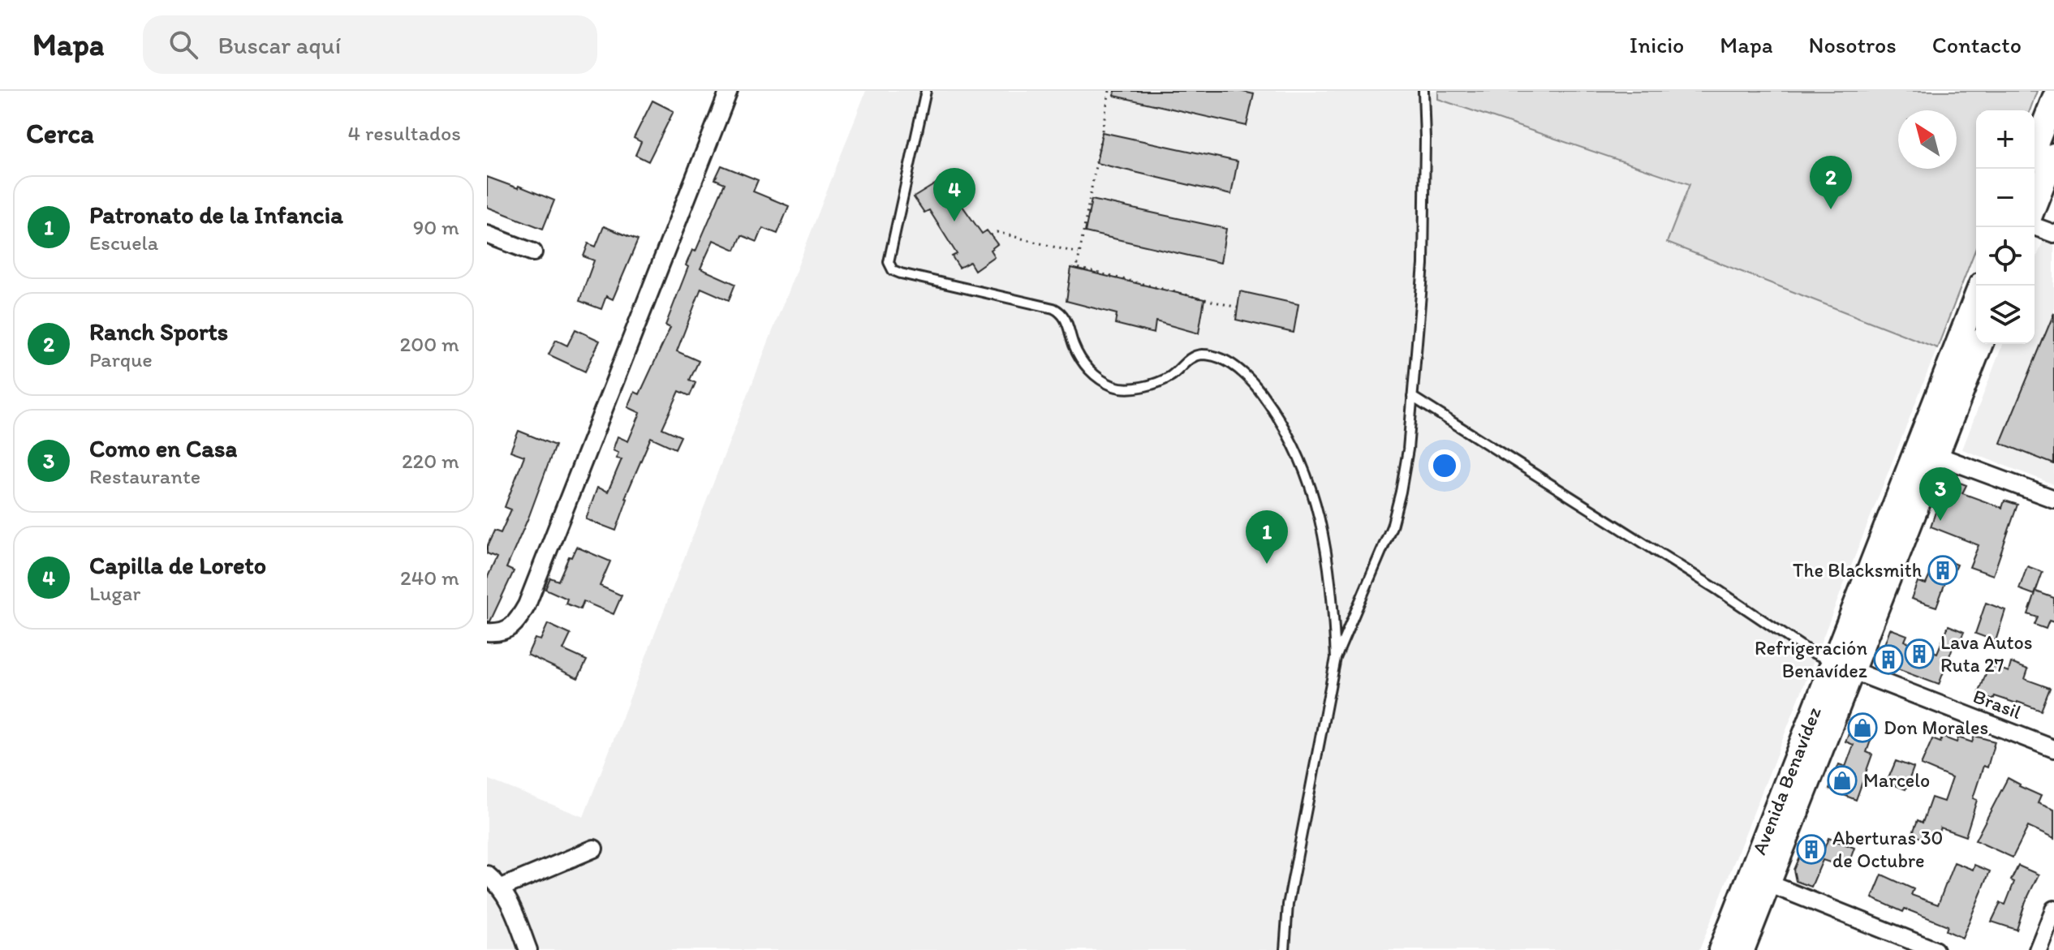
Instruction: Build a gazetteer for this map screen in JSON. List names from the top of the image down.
{
  "streets": {
    "main road": ["Avenida Benavídez"],
    "street": ["Brasil"]
  },
  "crossings": [
    ["Brasil", "Avenida Benavídez"]
  ],
  "places": {
    "building": [
      "The Blacksmith",
      "Lava Autos Ruta 27",
      "Refrigeración Benavídez",
      "Aberturas 30 de Octubre"
    ],
    "shop": ["Don Morales", "Marcelo"]
  },
  "north": "top left",
  "page": {
    "header": "Mapa",
    "search": "Buscar aquí",
    "nav": [
      "Inicio",
      "Mapa",
      "Nosotros",
      "Contacto"
    ],
    "heading": ["Cerca", "4 resultados"],
    "map_buttons": ["+", "−"],
    "pins": [
      "2",
      "4",
      "3",
      "1"
    ],
    "list": [
      {
        "mark": "1",
        "name": "Patronato de la Infancia",
        "note": "Escuela",
        "value": "90 m"
      },
      {
        "mark": "2",
        "name": "Ranch Sports",
        "note": "Parque",
        "value": "200 m"
      },
      {
        "mark": "3",
        "name": "Como en Casa",
        "note": "Restaurante",
        "value": "220 m"
      },
      {
        "mark": "4",
        "name": "Capilla de Loreto",
        "note": "Lugar",
        "value": "240 m"
      }
    ]
  }
}
